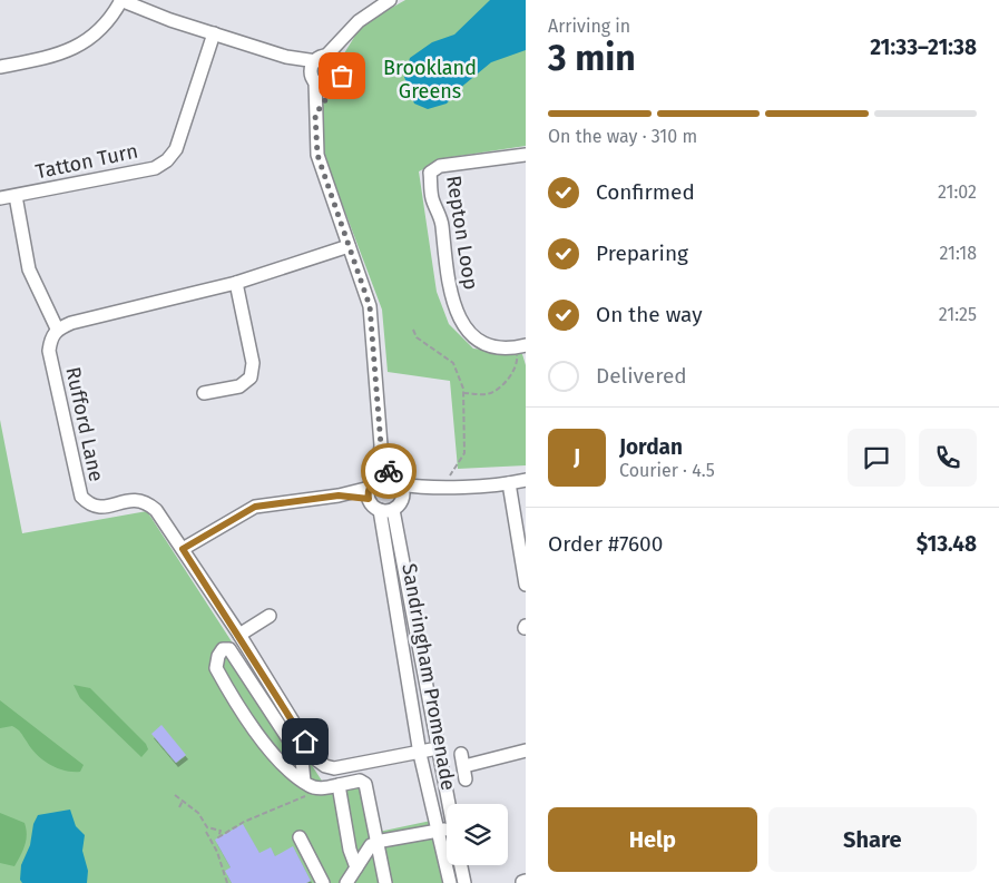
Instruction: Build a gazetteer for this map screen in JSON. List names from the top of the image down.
{
  "streets": {
    "street": [
      "Tatton Turn",
      "Repton Loop",
      "Rufford Lane",
      "Sandringham Promenade"
    ]
  },
  "crossings": [
    ["Tatton Turn", "Rufford Lane"],
    ["Rufford Lane", "Sandringham Promenade"]
  ],
  "parks": ["Brookland Greens"],
  "page": {
    "heading": ["3 min", "Arriving in", "21:33–21:38"],
    "panel": [
      "Jordan",
      "Courier · 4.5",
      "Order #7600",
      "$13.48"
    ],
    "bar": "On the way · 310 m",
    "list": [
      ["Confirmed", "21:02"],
      ["Preparing", "21:18"],
      ["On the way", "21:25"],
      "Delivered"
    ],
    "round": "J",
    "buttons": ["Help", "Share"]
  }
}
